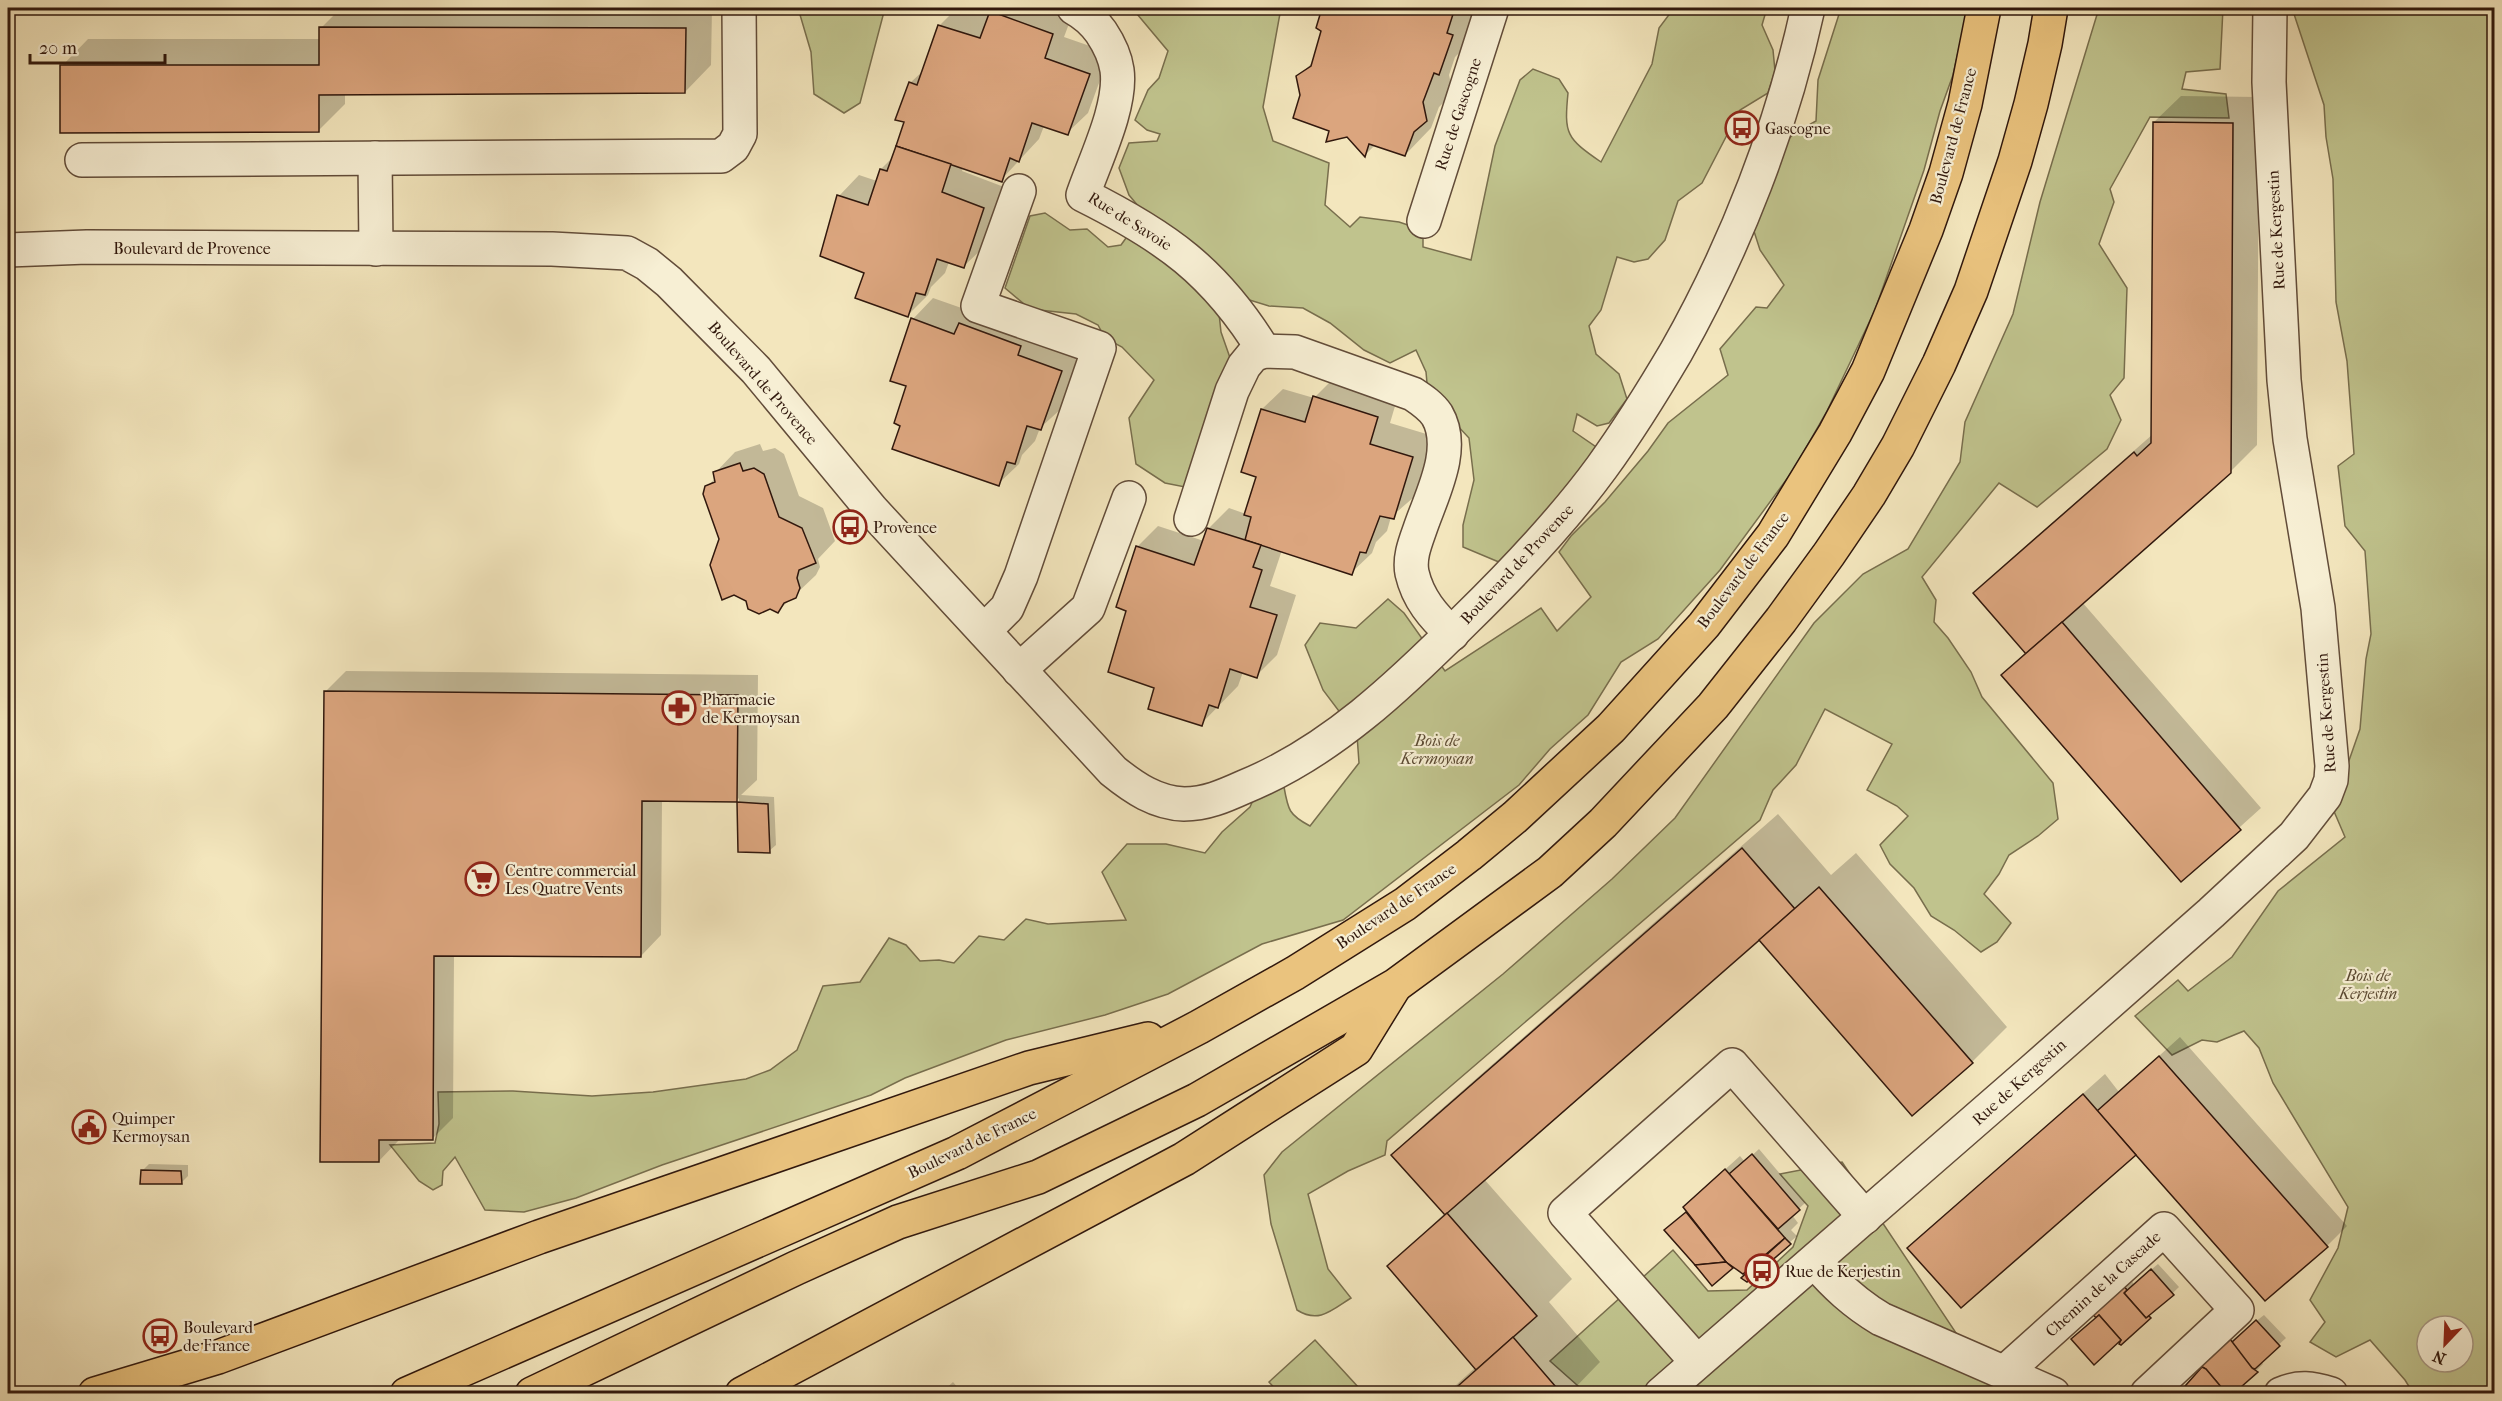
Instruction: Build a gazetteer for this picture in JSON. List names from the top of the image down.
{
  "streets": {
    "main road": ["Boulevard de France"],
    "street": [
      "Rue de Gascogne",
      "Rue de Savoie",
      "Rue de Kergestin",
      "Boulevard de Provence",
      "Chemin de la Cascade"
    ]
  },
  "parks": ["Bois de Kermoysan", "Bois de Kerjestin"],
  "places": {
    "bus stop": [
      "Gascogne",
      "Provence",
      "Rue de Kerjestin",
      "Boulevard de France"
    ],
    "pharmacy": ["Pharmacie de Kermoysan"],
    "supermarket": ["Centre commercial Les Quatre Vents"],
    "public building": ["Quimper Kermoysan"]
  },
  "scale_bar": "20 m",
  "north": "bottom left"
}
